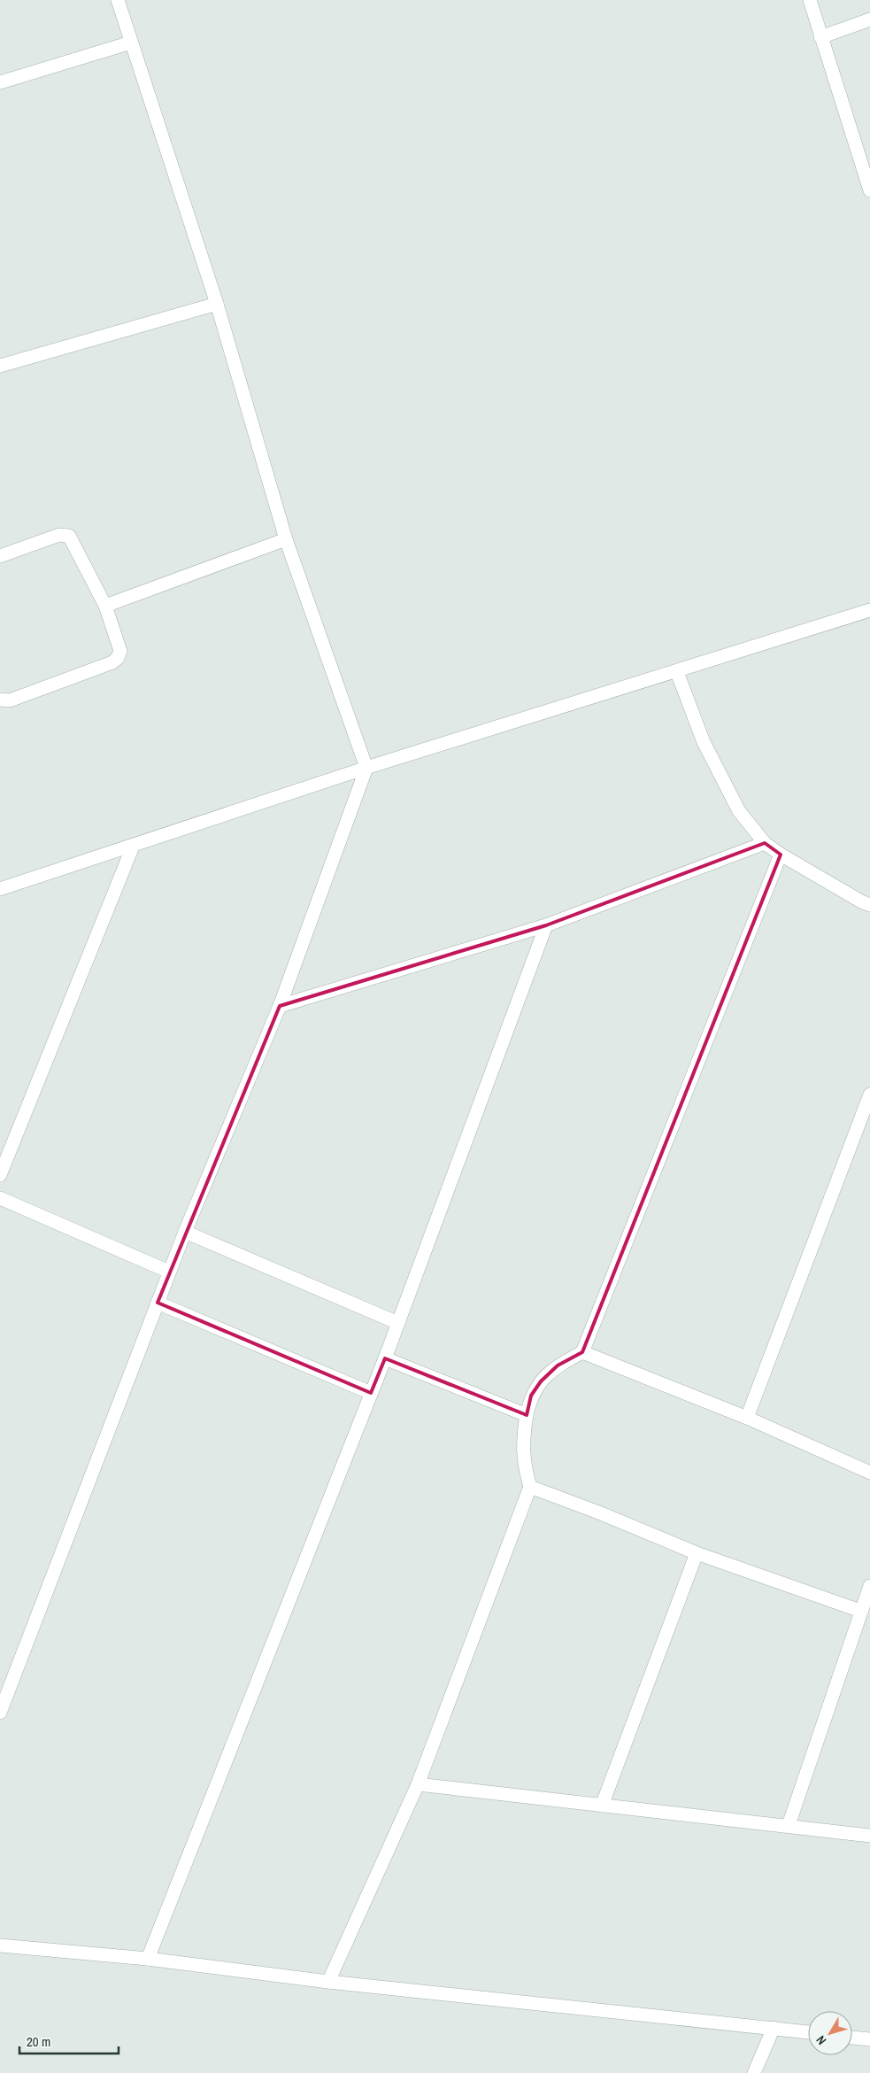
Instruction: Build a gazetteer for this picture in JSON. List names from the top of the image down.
{
  "scale_bar": "20 m",
  "north": "bottom left"
}
